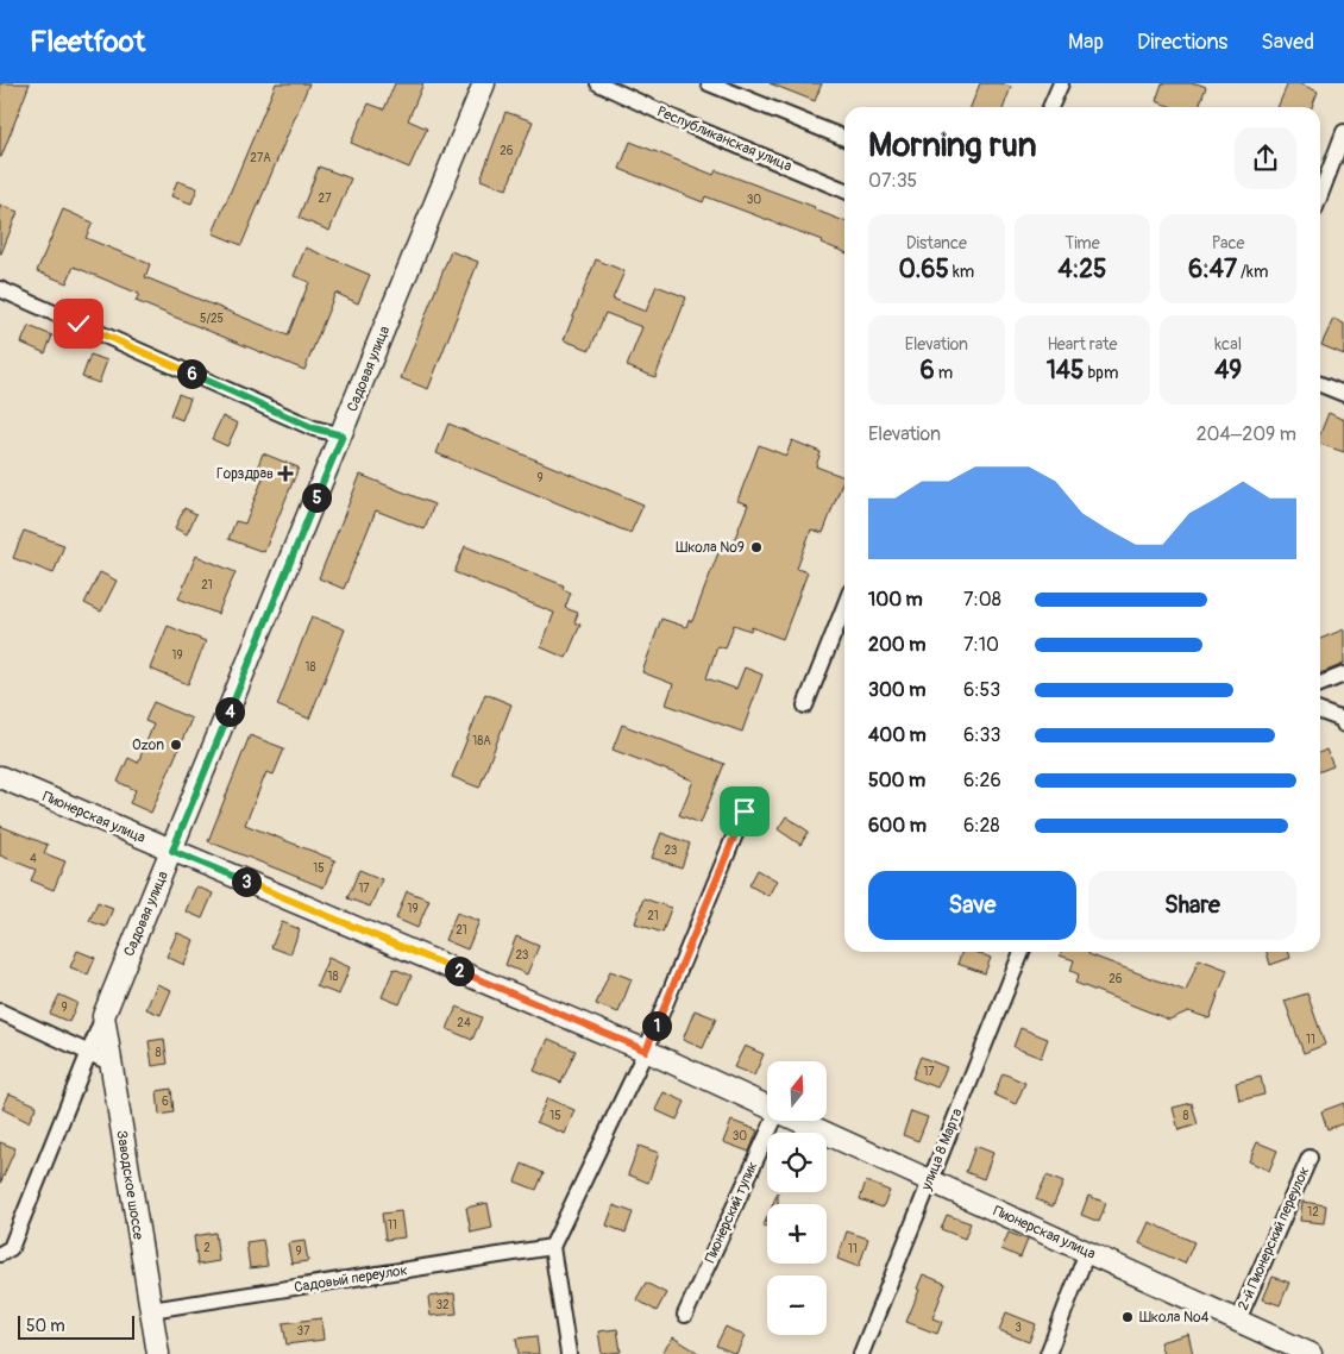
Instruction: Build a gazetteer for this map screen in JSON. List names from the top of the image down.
{
  "streets": {
    "street": [
      "Республиканская улица",
      "Садовая улица",
      "Пионерская улица",
      "улица 8 Марта",
      "Заводское шоссе",
      "Пионерский тупик",
      "2-й Пионерский переулок",
      "Садовый переулок"
    ]
  },
  "crossings": [
    ["Садовая улица", "Пионерская улица"],
    ["Садовая улица", "Заводское шоссе"],
    ["Пионерская улица", "улица 8 Марта"],
    ["Пионерская улица", "2-й Пионерский переулок"],
    ["Заводское шоссе", "Садовый переулок"]
  ],
  "places": {
    "health": ["Горздрав"],
    "other": ["Школа №9", "Ozon", "Школа №4"]
  },
  "house_numbers": [
    "26",
    "27А",
    "27",
    "30",
    "5/25",
    "9",
    "21",
    "19",
    "18",
    "18А",
    "23",
    "4",
    "15",
    "17",
    "19",
    "21",
    "21",
    "23",
    "18",
    "26",
    "9",
    "24",
    "11",
    "8",
    "17",
    "6",
    "15",
    "8",
    "30",
    "12",
    "11",
    "2",
    "11",
    "9",
    "32",
    "3",
    "37"
  ],
  "scale_bar": "50 m",
  "north": "top",
  "page": {
    "header": "Fleetfoot",
    "nav": ["Map", "Directions", "Saved"],
    "heading": ["Morning run", "07:35"],
    "stats": [
      ["Distance", "0.65 km"],
      ["Time", "4:25"],
      ["Pace", "6:47 /km"],
      ["Elevation", "6 m"],
      ["Heart rate", "145 bpm"],
      ["kcal", "49"]
    ],
    "pins": [
      "6",
      "5",
      "4",
      "3",
      "2",
      "1"
    ],
    "chart": ["Elevation", "204–209 m"],
    "list": [
      {
        "name": "100 m",
        "note": "7:08"
      },
      {
        "name": "200 m",
        "note": "7:10"
      },
      {
        "name": "300 m",
        "note": "6:53"
      },
      {
        "name": "400 m",
        "note": "6:33"
      },
      {
        "name": "500 m",
        "note": "6:26"
      },
      {
        "name": "600 m",
        "note": "6:28"
      }
    ],
    "buttons": ["Save", "Share"],
    "map_buttons": ["+", "−"],
    "scale": "50 m"
  }
}
